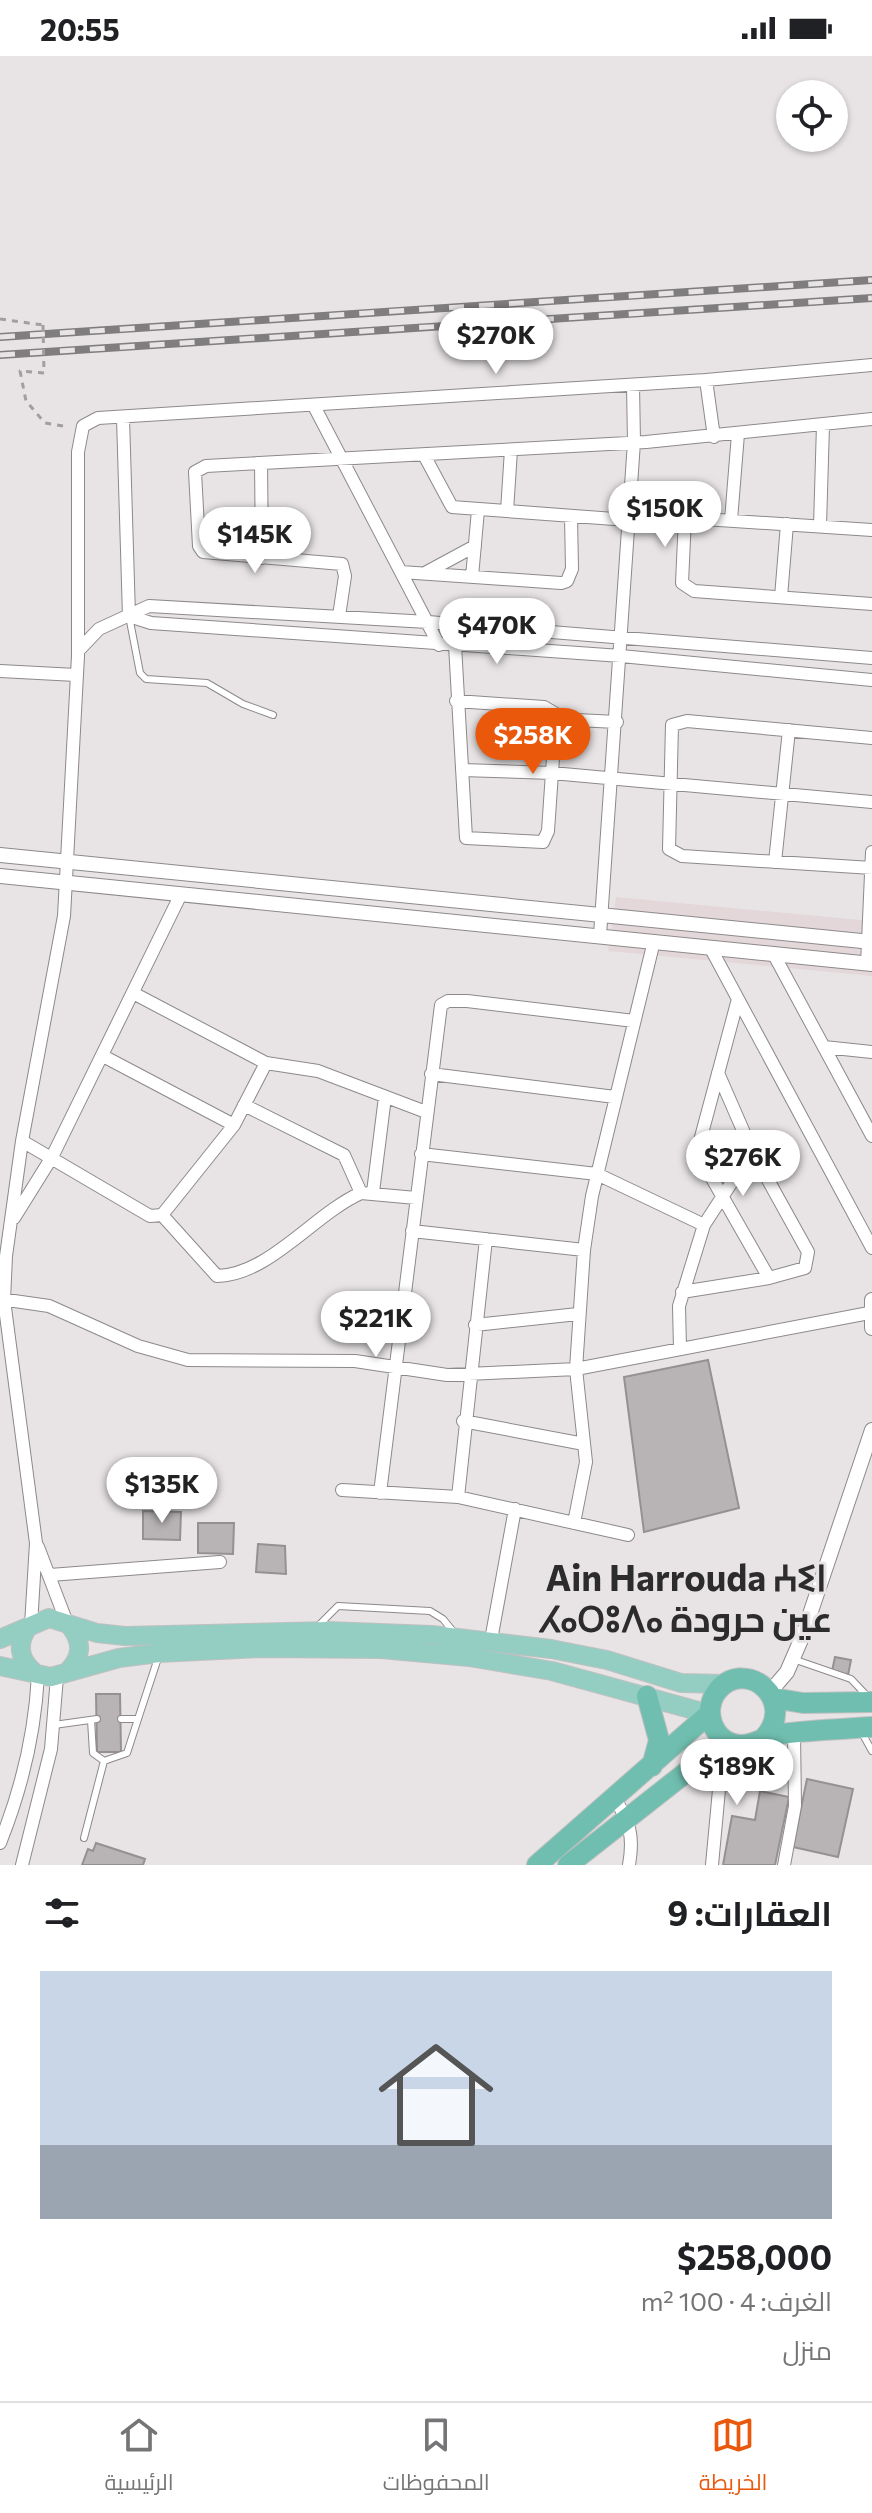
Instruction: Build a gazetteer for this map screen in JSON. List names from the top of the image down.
{
  "districts": ["Ain Harrouda ⵄⵉⵏ ⵃⴰⵔⵓⴷⴰ عين حرودة"],
  "page": {
    "status": "20:55",
    "price": [
      "$270K",
      "$150K",
      "$145K",
      "$470K",
      "$258K",
      "$276K",
      "$221K",
      "$135K",
      "$189K"
    ],
    "heading": "العقارات: 9",
    "list": [
      {
        "name": "$258,000",
        "note": "الغرف: 4 · 100 m² · منزل"
      }
    ],
    "tabs": ["الخريطة", "المحفوظات", "الرئيسية"]
  }
}
